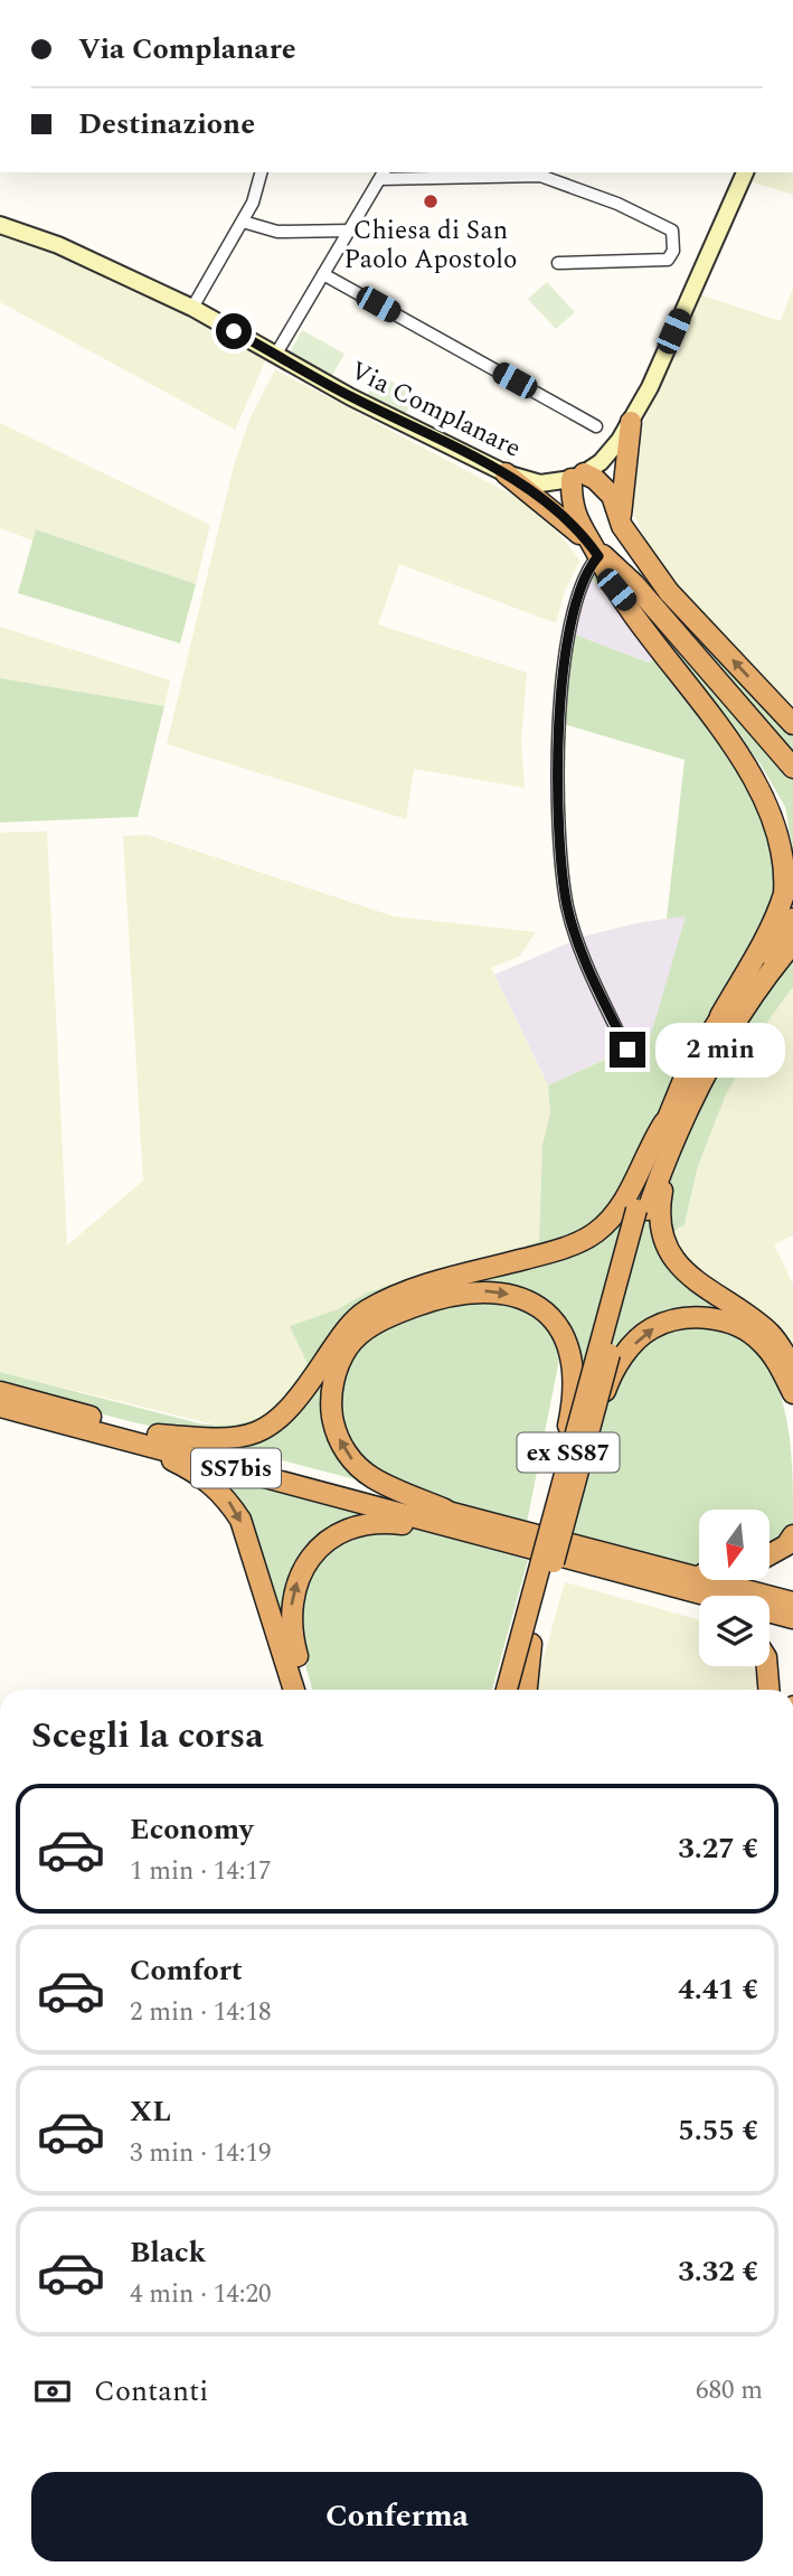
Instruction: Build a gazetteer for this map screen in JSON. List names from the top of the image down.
{
  "streets": {
    "highway": ["ex SS87", "SS7bis"],
    "main road": ["Via Complanare"]
  },
  "places": ["Chiesa di San Paolo Apostolo"],
  "north": "bottom",
  "page": {
    "banner": ["Via Complanare", "Destinazione"],
    "bubble": "2 min",
    "heading": "Scegli la corsa",
    "list": [
      {
        "name": "Economy",
        "note": "1 min · 14:17",
        "value": "3.27 €"
      },
      {
        "name": "Comfort",
        "note": "2 min · 14:18",
        "value": "4.41 €"
      },
      {
        "name": "XL",
        "note": "3 min · 14:19",
        "value": "5.55 €"
      },
      {
        "name": "Black",
        "note": "4 min · 14:20",
        "value": "3.32 €"
      }
    ],
    "pay": ["Contanti", "680 m"],
    "buttons": "Conferma"
  }
}
